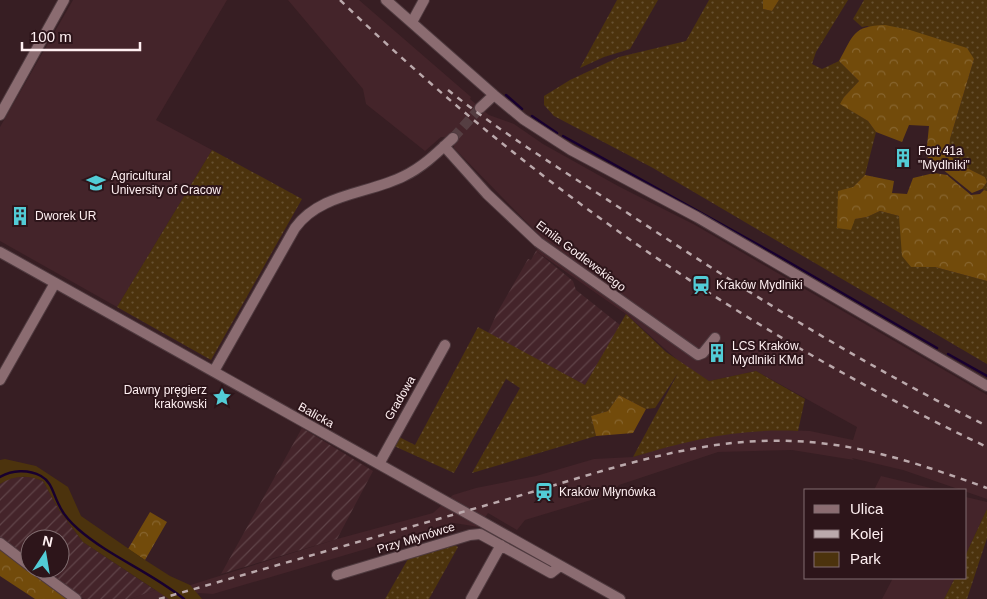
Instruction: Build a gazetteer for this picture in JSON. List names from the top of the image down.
{
  "streets": {
    "street": [
      "Emila Godlewskiego",
      "Gradowa",
      "Balicka",
      "Przy Młynówce"
    ]
  },
  "crossings": [
    ["Gradowa", "Balicka"],
    ["Balicka", "Przy Młynówce"]
  ],
  "places": {
    "building": ["Fort 41a \"Mydlniki\"", "Dworek UR", "LCS Kraków Mydlniki KMd"],
    "school or university": ["Agricultural University of Cracow"],
    "station": ["Kraków Mydlniki", "Kraków Młynówka"],
    "place": ["Dawny pręgierz krakowski"]
  },
  "legend": ["Ulica", "Kolej", "Park"],
  "scale_bar": "100 m",
  "north": "top"
}
